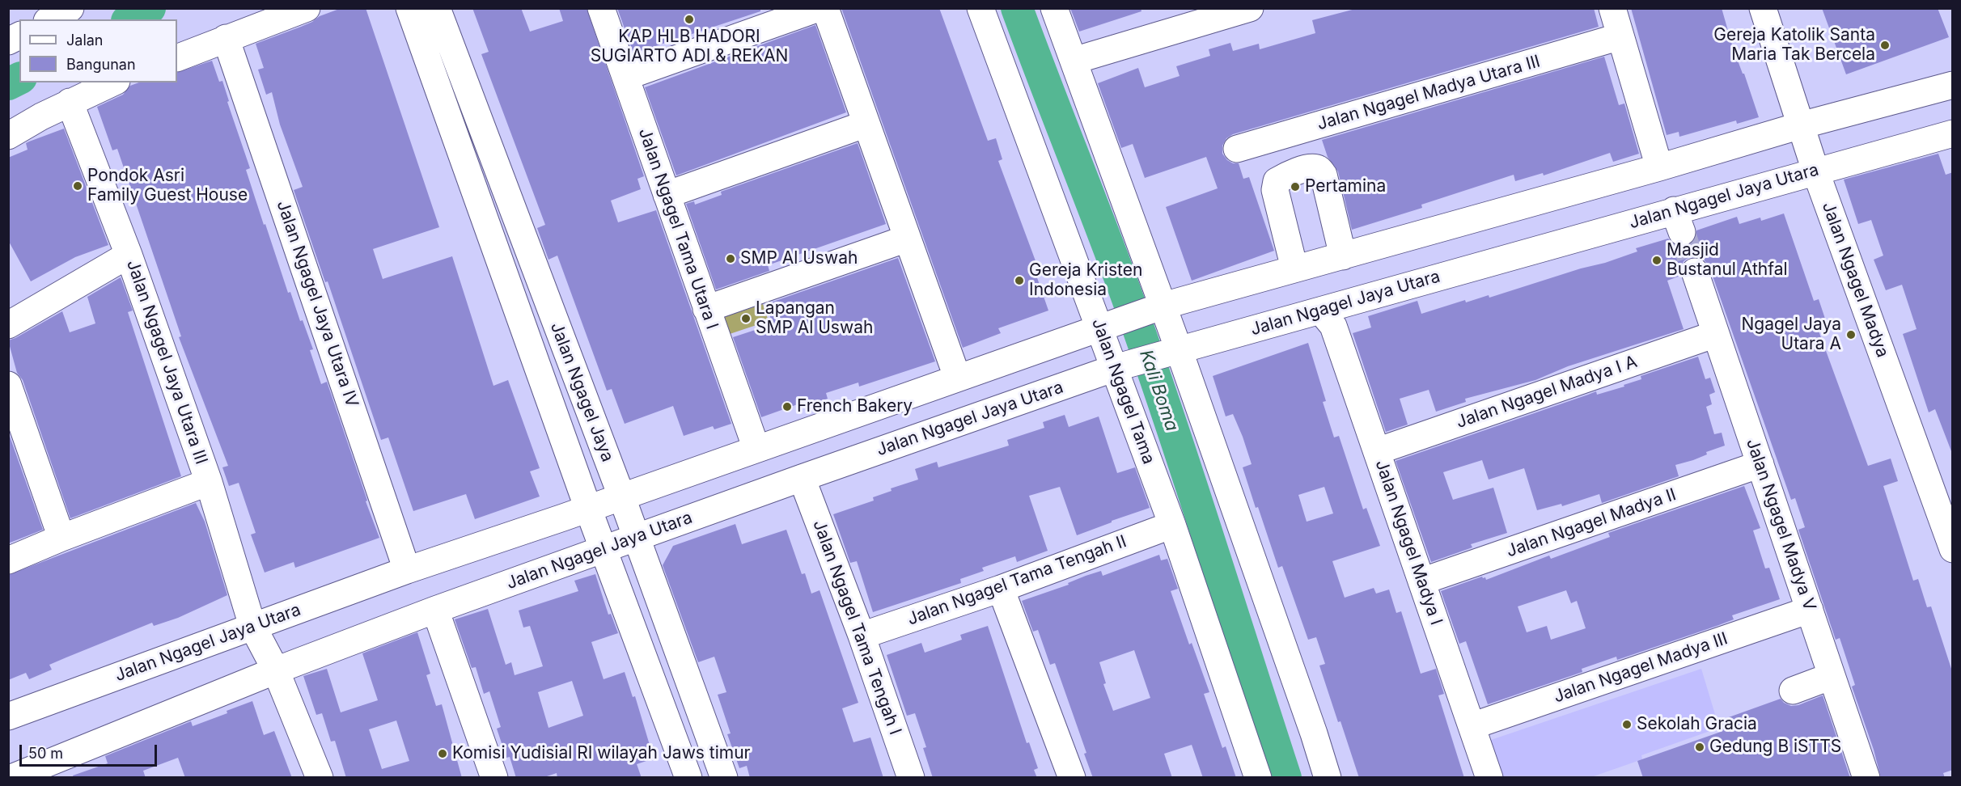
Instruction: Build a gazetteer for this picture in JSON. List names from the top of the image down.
{
  "streets": {
    "street": [
      "Jalan Ngagel Madya Utara III",
      "Jalan Ngagel Jaya Utara",
      "Jalan Ngagel Tama Utara I",
      "Jalan Ngagel Madya",
      "Jalan Ngagel Jaya Utara IV",
      "Jalan Ngagel Jaya Utara III",
      "Jalan Ngagel Tama",
      "Jalan Ngagel Jaya",
      "Jalan Ngagel Madya I A",
      "Jalan Ngagel Madya II",
      "Jalan Ngagel Madya V",
      "Jalan Ngagel Madya I",
      "Jalan Ngagel Tama Tengah II",
      "Jalan Ngagel Tama Tengah I",
      "Jalan Ngagel Madya III"
    ]
  },
  "crossings": [
    ["Jalan Ngagel Jaya Utara", "Jalan Ngagel Tama Utara I"],
    ["Jalan Ngagel Jaya Utara", "Jalan Ngagel Madya"],
    ["Jalan Ngagel Jaya Utara", "Jalan Ngagel Jaya Utara IV"],
    ["Jalan Ngagel Jaya Utara", "Jalan Ngagel Jaya Utara III"],
    ["Jalan Ngagel Jaya Utara", "Jalan Ngagel Tama"],
    ["Jalan Ngagel Jaya Utara", "Jalan Ngagel Jaya"],
    ["Jalan Ngagel Jaya Utara", "Jalan Ngagel Madya I"],
    ["Jalan Ngagel Jaya Utara", "Jalan Ngagel Tama Tengah I"],
    ["Jalan Ngagel Tama", "Jalan Ngagel Tama Tengah II"],
    ["Jalan Ngagel Madya I A", "Jalan Ngagel Madya V"],
    ["Jalan Ngagel Madya I A", "Jalan Ngagel Madya I"],
    ["Jalan Ngagel Madya II", "Jalan Ngagel Madya V"],
    ["Jalan Ngagel Madya II", "Jalan Ngagel Madya I"],
    ["Jalan Ngagel Madya V", "Jalan Ngagel Madya III"],
    ["Jalan Ngagel Madya I", "Jalan Ngagel Madya III"],
    ["Jalan Ngagel Tama Tengah II", "Jalan Ngagel Tama Tengah I"]
  ],
  "water": ["Kali Boma"],
  "places": [
    "KAP HLB HADORI SUGIARTO ADI & REKAN",
    "Gereja Katolik Santa Maria Tak Bercela",
    "Pondok Asri Family Guest House",
    "Pertamina",
    "SMP Al Uswah",
    "Masjid Bustanul Athfal",
    "Gereja Kristen Indonesia",
    "Lapangan SMP Al Uswah",
    "Ngagel Jaya Utara A",
    "French Bakery",
    "Sekolah Gracia",
    "Gedung B iSTTS",
    "Komisi Yudisial RI wilayah Jaws timur"
  ],
  "legend": ["Jalan", "Bangunan"],
  "scale_bar": "50 m"
}
